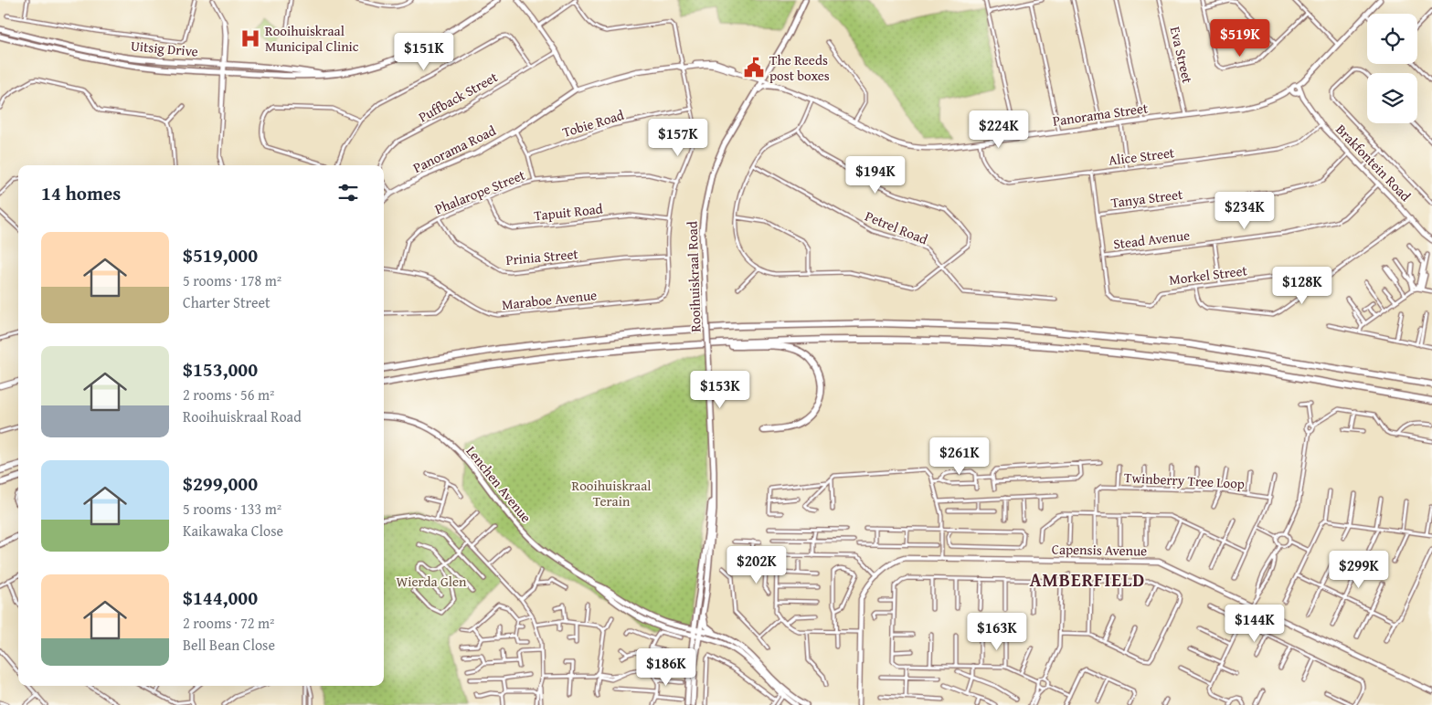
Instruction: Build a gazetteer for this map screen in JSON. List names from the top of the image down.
{
  "streets": {
    "main road": ["Uitsig Drive", "Rooihuiskraal Road", "Lenchen Avenue"],
    "street": [
      "Eva Street",
      "Puffback Street",
      "Panorama Street",
      "Tobie Road",
      "Panorama Road",
      "Alice Street",
      "Brakfontein Road",
      "Phalarope Street",
      "Tanya Street",
      "Tapuit Road",
      "Petrel Road",
      "Stead Avenue",
      "Prinia Street",
      "Morkel Street",
      "Maraboe Avenue",
      "Twinberry Tree Loop",
      "Capensis Avenue"
    ]
  },
  "crossings": [
    ["Eva Street", "Panorama Street"],
    ["Panorama Street", "Panorama Road"],
    ["Panorama Street", "Alice Street"],
    ["Panorama Street", "Brakfontein Road"],
    ["Panorama Street", "Rooihuiskraal Road"],
    ["Alice Street", "Brakfontein Road"],
    ["Brakfontein Road", "Tanya Street"],
    ["Brakfontein Road", "Stead Avenue"],
    ["Phalarope Street", "Tapuit Road"],
    ["Phalarope Street", "Prinia Street"],
    ["Phalarope Street", "Maraboe Avenue"],
    ["Stead Avenue", "Morkel Street"],
    ["Prinia Street", "Maraboe Avenue"],
    ["Rooihuiskraal Road", "Lenchen Avenue"]
  ],
  "districts": ["AMBERFIELD"],
  "parks": ["Rooihuiskraal Terain", "Wierda Glen"],
  "places": {
    "hospital": ["Rooihuiskraal Municipal Clinic"],
    "public building": ["The Reeds post boxes"]
  },
  "page": {
    "price": [
      "$519K",
      "$151K",
      "$224K",
      "$157K",
      "$194K",
      "$234K",
      "$128K",
      "$153K",
      "$261K",
      "$202K",
      "$299K",
      "$144K",
      "$163K",
      "$186K"
    ],
    "heading": "14 homes",
    "list": [
      {
        "name": "$519,000",
        "note": "5 rooms · 178 m² · Charter Street"
      },
      {
        "name": "$153,000",
        "note": "2 rooms · 56 m² · Rooihuiskraal Road"
      },
      {
        "name": "$299,000",
        "note": "5 rooms · 133 m² · Kaikawaka Close"
      },
      {
        "name": "$144,000",
        "note": "2 rooms · 72 m² · Bell Bean Close"
      }
    ]
  }
}
